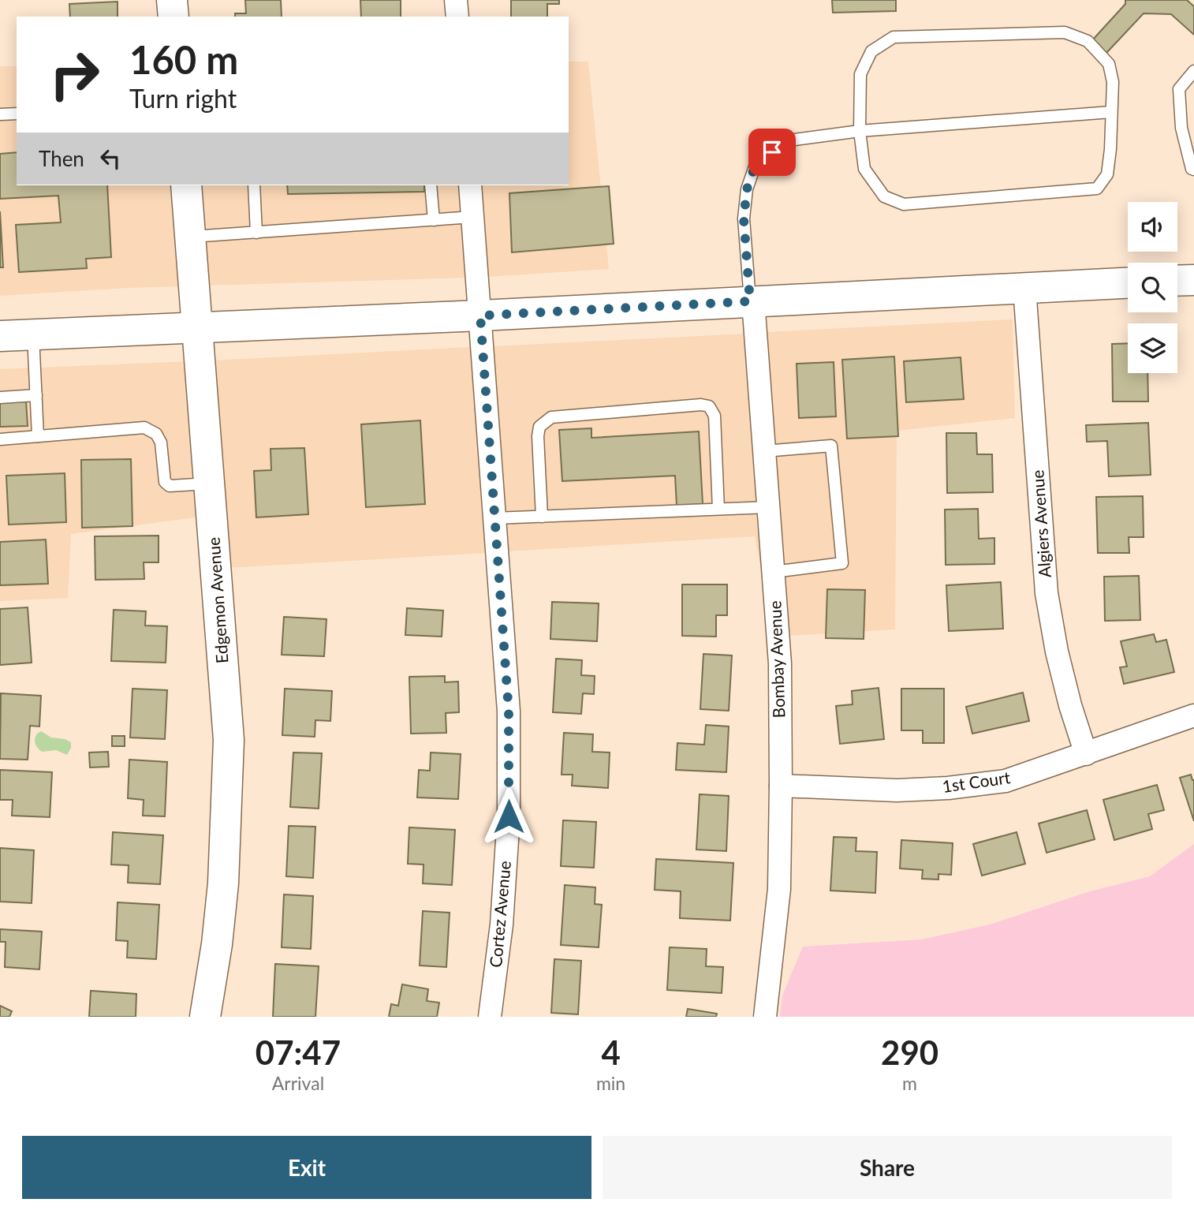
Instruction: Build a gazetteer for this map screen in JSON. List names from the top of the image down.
{
  "streets": {
    "main road": ["Edgemon Avenue"],
    "street": [
      "Algiers Avenue",
      "Bombay Avenue",
      "1st Court",
      "Cortez Avenue"
    ]
  },
  "crossings": [
    ["Algiers Avenue", "1st Court"],
    ["Bombay Avenue", "1st Court"]
  ],
  "page": {
    "turn": ["160 m", "Turn right"],
    "then": "Then",
    "eta": [
      "07:47",
      "Arrival",
      "4",
      "min",
      "290",
      "m"
    ],
    "buttons": ["Exit", "Share"]
  }
}
